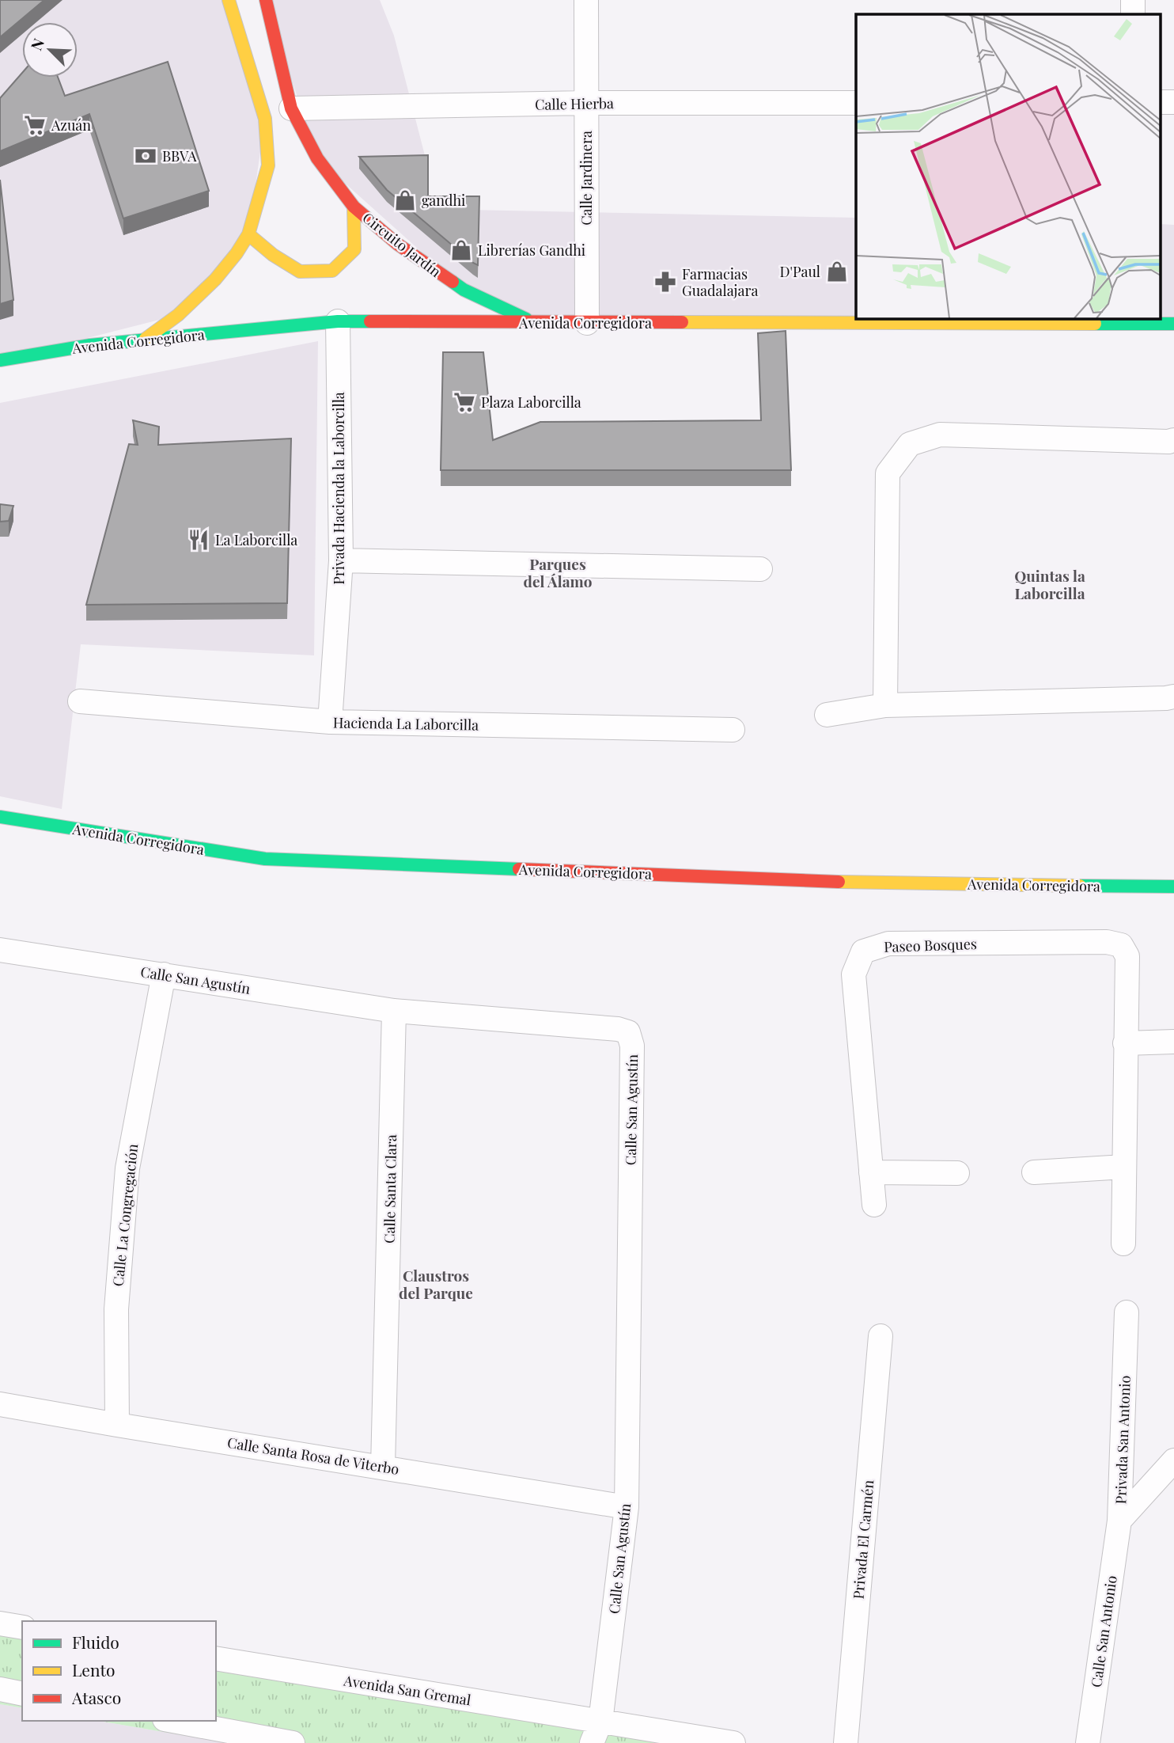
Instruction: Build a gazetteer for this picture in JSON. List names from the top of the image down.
{
  "streets": {
    "main road": ["Circuito Jardín", "Avenida Corregidora"],
    "street": [
      "Calle Hierba",
      "Calle Jardinera",
      "Privada Hacienda la Laborcilla",
      "Hacienda La Laborcilla",
      "Paseo Bosques",
      "Calle San Agustín",
      "Calle Santa Clara",
      "Calle La Congregación",
      "Privada San Antonio",
      "Calle Santa Rosa de Viterbo",
      "Privada El Carmén",
      "Calle San Antonio",
      "Avenida San Gremal"
    ]
  },
  "crossings": [
    ["Calle Hierba", "Calle Jardinera"],
    ["Calle Hierba", "Circuito Jardín"],
    ["Calle Jardinera", "Avenida Corregidora"],
    ["Circuito Jardín", "Avenida Corregidora"],
    ["Avenida Corregidora", "Privada Hacienda la Laborcilla"],
    ["Privada Hacienda la Laborcilla", "Hacienda La Laborcilla"],
    ["Calle San Agustín", "Calle Santa Clara"],
    ["Calle San Agustín", "Calle La Congregación"],
    ["Calle San Agustín", "Calle Santa Rosa de Viterbo"],
    ["Calle San Agustín", "Avenida San Gremal"],
    ["Calle Santa Clara", "Calle Santa Rosa de Viterbo"],
    ["Calle La Congregación", "Calle Santa Rosa de Viterbo"],
    ["Privada San Antonio", "Calle San Antonio"]
  ],
  "districts": ["Parques del Álamo", "Quintas la Laborcilla", "Claustros del Parque"],
  "places": {
    "supermarket": ["Azuán", "Plaza Laborcilla"],
    "bank": ["BBVA"],
    "shop": ["gandhi", "Librerías Gandhi", "D'Paul"],
    "pharmacy": ["Farmacias Guadalajara"],
    "restaurant": ["La Laborcilla"]
  },
  "legend": ["Fluido", "Lento", "Atasco"],
  "north": "top left"
}
